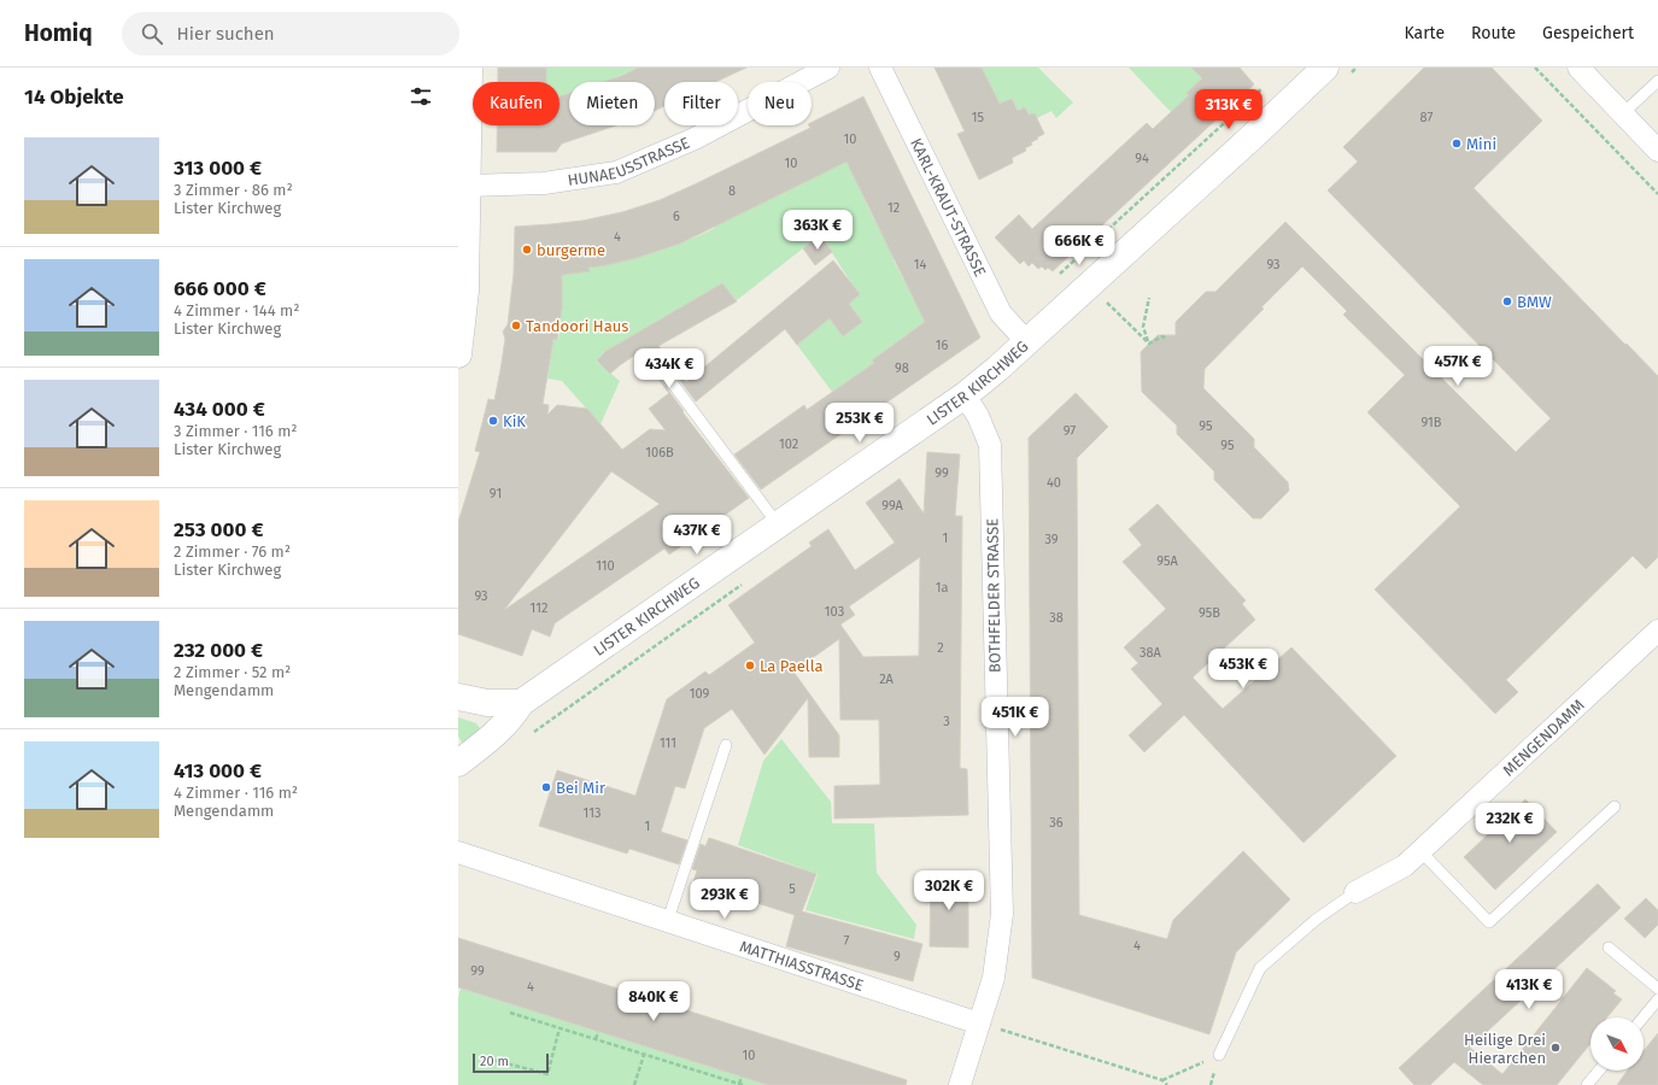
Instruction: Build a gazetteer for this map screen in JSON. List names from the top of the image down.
{
  "streets": {
    "street": [
      "HUNAEUSSTRASSE",
      "KARL-KRAUT-STRASSE",
      "LISTER KIRCHWEG",
      "BOTHFELDER STRASSE",
      "MENGENDAMM",
      "MATTHIASSTRASSE"
    ]
  },
  "crossings": [
    ["KARL-KRAUT-STRASSE", "LISTER KIRCHWEG"],
    ["LISTER KIRCHWEG", "BOTHFELDER STRASSE"],
    ["BOTHFELDER STRASSE", "MATTHIASSTRASSE"]
  ],
  "places": [
    "Mini",
    "burgerme",
    "BMW",
    "Tandoori Haus",
    "KiK",
    "La Paella",
    "Bei Mir",
    "Heilige Drei Hierarchen"
  ],
  "house_numbers": [
    "15",
    "87",
    "10",
    "94",
    "10",
    "8",
    "12",
    "6",
    "4",
    "14",
    "93",
    "16",
    "98",
    "91B",
    "95",
    "97",
    "102",
    "95",
    "106B",
    "99",
    "40",
    "91",
    "99A",
    "1",
    "39",
    "95A",
    "110",
    "1a",
    "93",
    "112",
    "103",
    "95B",
    "38",
    "2",
    "38A",
    "2A",
    "109",
    "3",
    "111",
    "113",
    "36",
    "1",
    "5",
    "7",
    "4",
    "9",
    "99",
    "4",
    "10"
  ],
  "scale_bar": "20 m",
  "north": "bottom right",
  "page": {
    "header": "Homiq",
    "search": "Hier suchen",
    "nav": ["Karte", "Route", "Gespeichert"],
    "heading": "14 Objekte",
    "chip": [
      "Kaufen",
      "Mieten",
      "Filter",
      "Neu"
    ],
    "price": [
      "313K €",
      "363K €",
      "666K €",
      "457K €",
      "434K €",
      "253K €",
      "437K €",
      "453K €",
      "451K €",
      "232K €",
      "302K €",
      "293K €",
      "413K €",
      "840K €"
    ],
    "list": [
      {
        "name": "313 000 €",
        "note": "3 Zimmer · 86 m² · Lister Kirchweg"
      },
      {
        "name": "666 000 €",
        "note": "4 Zimmer · 144 m² · Lister Kirchweg"
      },
      {
        "name": "434 000 €",
        "note": "3 Zimmer · 116 m² · Lister Kirchweg"
      },
      {
        "name": "253 000 €",
        "note": "2 Zimmer · 76 m² · Lister Kirchweg"
      },
      {
        "name": "232 000 €",
        "note": "2 Zimmer · 52 m² · Mengendamm"
      },
      {
        "name": "413 000 €",
        "note": "4 Zimmer · 116 m² · Mengendamm"
      }
    ],
    "scale": "20 m"
  }
}
